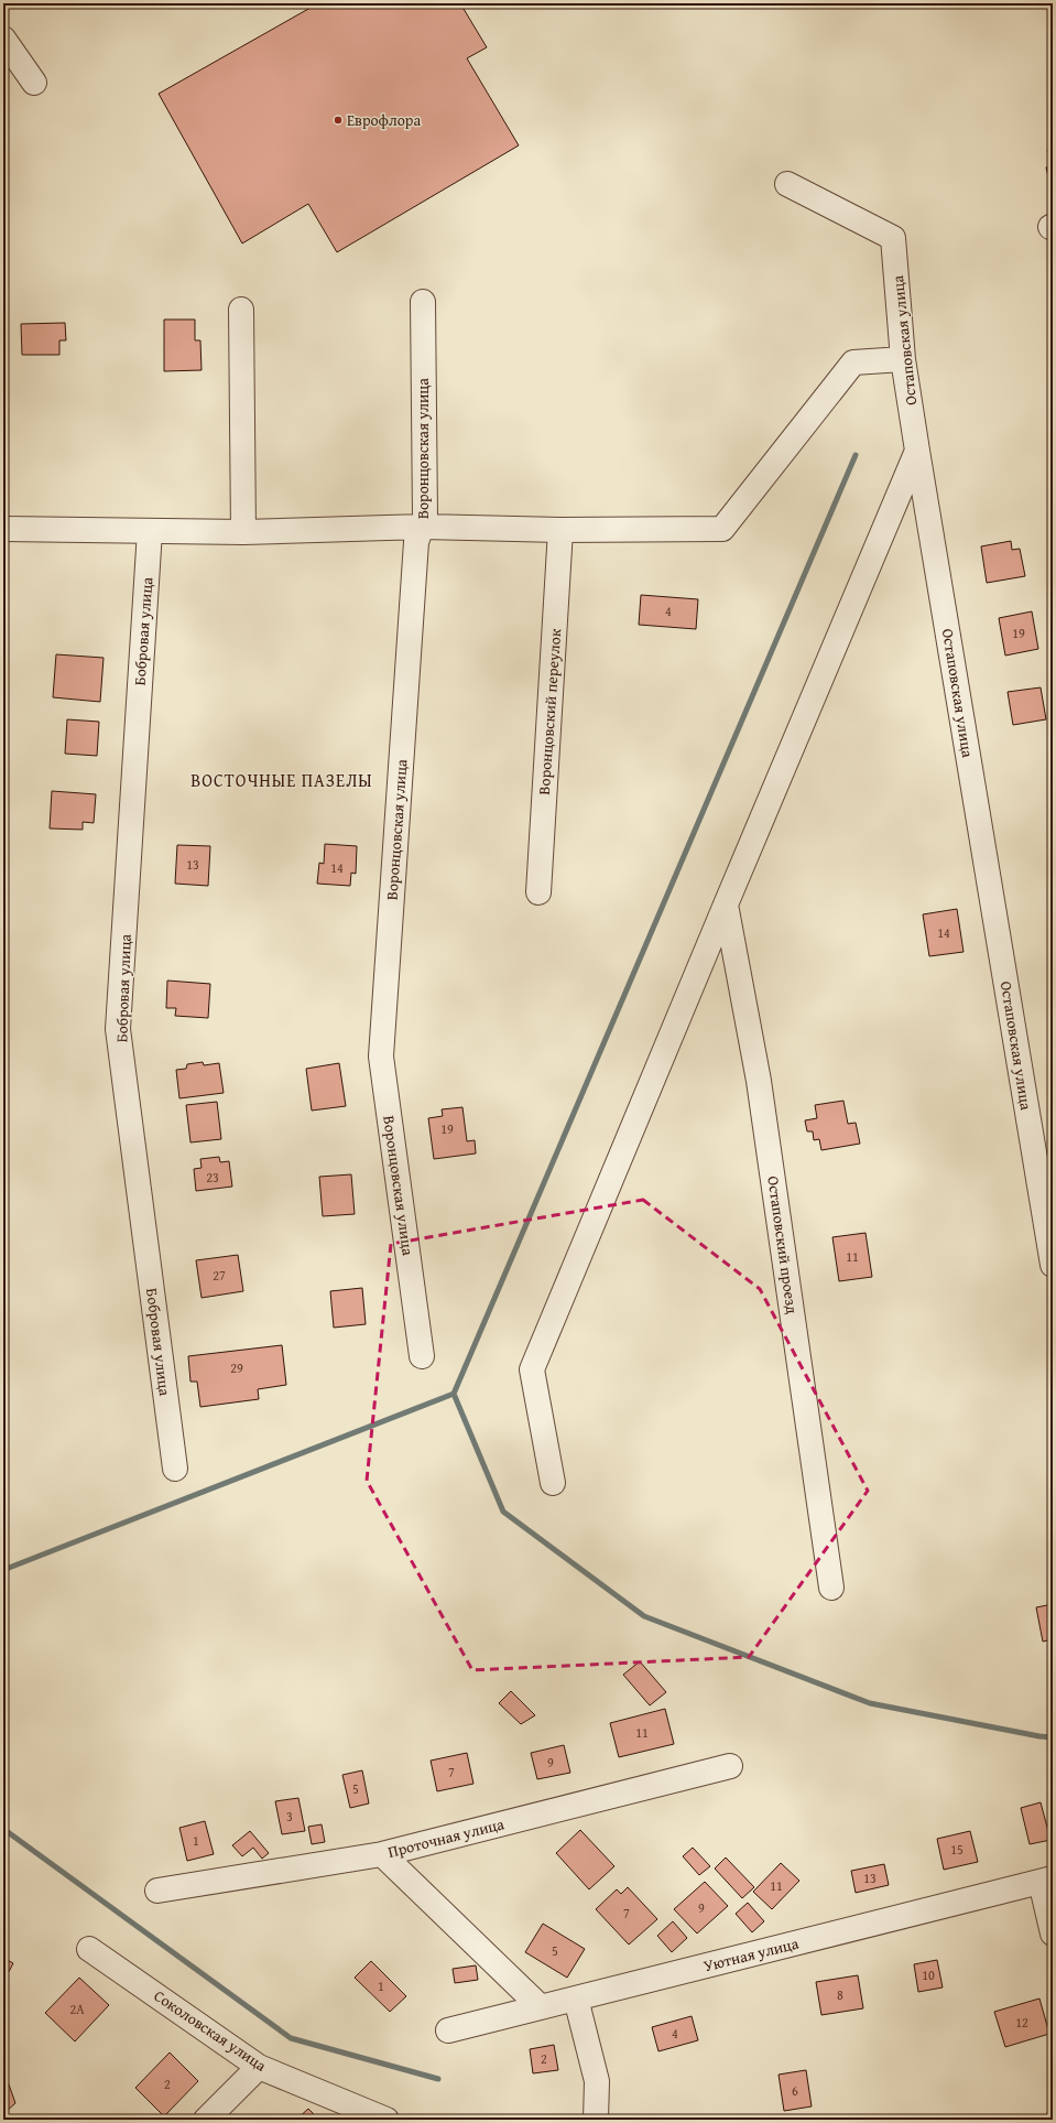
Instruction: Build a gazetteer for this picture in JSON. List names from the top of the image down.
{
  "streets": {
    "street": [
      "Остаповская улица",
      "Воронцовская улица",
      "Бобровая улица",
      "Воронцовский переулок",
      "Остаповский проезд",
      "Проточная улица",
      "Уютная улица",
      "Соколовская улица"
    ]
  },
  "districts": ["ВОСТОЧНЫЕ ПАЗЕЛЫ"],
  "places": ["Еврофлора"],
  "house_numbers": [
    "4",
    "19",
    "13",
    "14",
    "14",
    "19",
    "23",
    "11",
    "27",
    "29",
    "11",
    "9",
    "7",
    "5",
    "3",
    "1",
    "15",
    "13",
    "11",
    "9",
    "7",
    "5",
    "10",
    "1",
    "8",
    "2А",
    "12",
    "4",
    "2",
    "2",
    "6"
  ]
}
